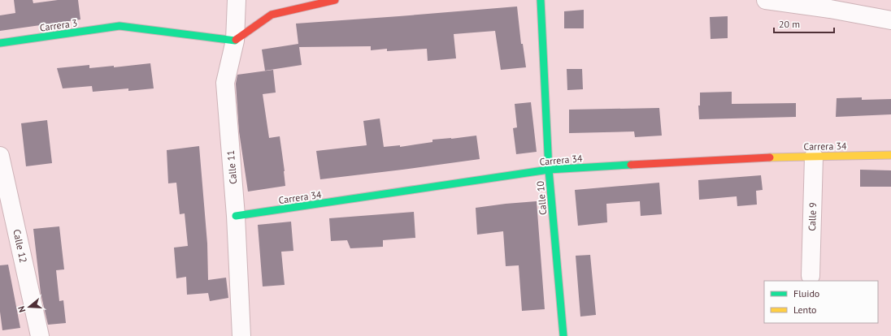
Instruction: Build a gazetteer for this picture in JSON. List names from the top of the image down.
{
  "streets": {
    "street": [
      "Carrera 3",
      "Carrera 34",
      "Calle 11",
      "Calle 10",
      "Calle 9",
      "Calle 12"
    ]
  },
  "crossings": [
    ["Carrera 3", "Calle 11"],
    ["Carrera 34", "Calle 11"],
    ["Carrera 34", "Calle 10"],
    ["Carrera 34", "Calle 9"]
  ],
  "legend": ["Fluido", "Lento"],
  "scale_bar": "20 m",
  "north": "left"
}
